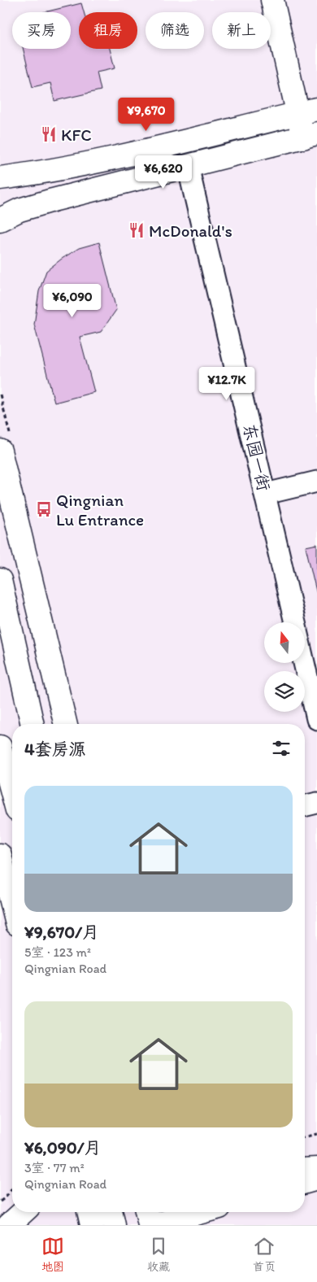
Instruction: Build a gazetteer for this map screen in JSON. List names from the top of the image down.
{
  "streets": {
    "street": ["东园一街"]
  },
  "places": {
    "restaurant": ["KFC", "McDonald's"],
    "bus stop": ["Qingnian Lu Entrance"]
  },
  "north": "top",
  "page": {
    "chip": [
      "买房",
      "租房",
      "筛选",
      "新上"
    ],
    "price": [
      "¥9,670",
      "¥6,620",
      "¥6,090",
      "¥12.7K"
    ],
    "heading": "4套房源",
    "list": [
      {
        "name": "¥9,670/月",
        "note": "5室 · 123 m² · Qingnian Road"
      },
      {
        "name": "¥6,090/月",
        "note": "3室 · 77 m² · Qingnian Road"
      }
    ],
    "tabs": ["地图", "收藏", "首页"]
  }
}
